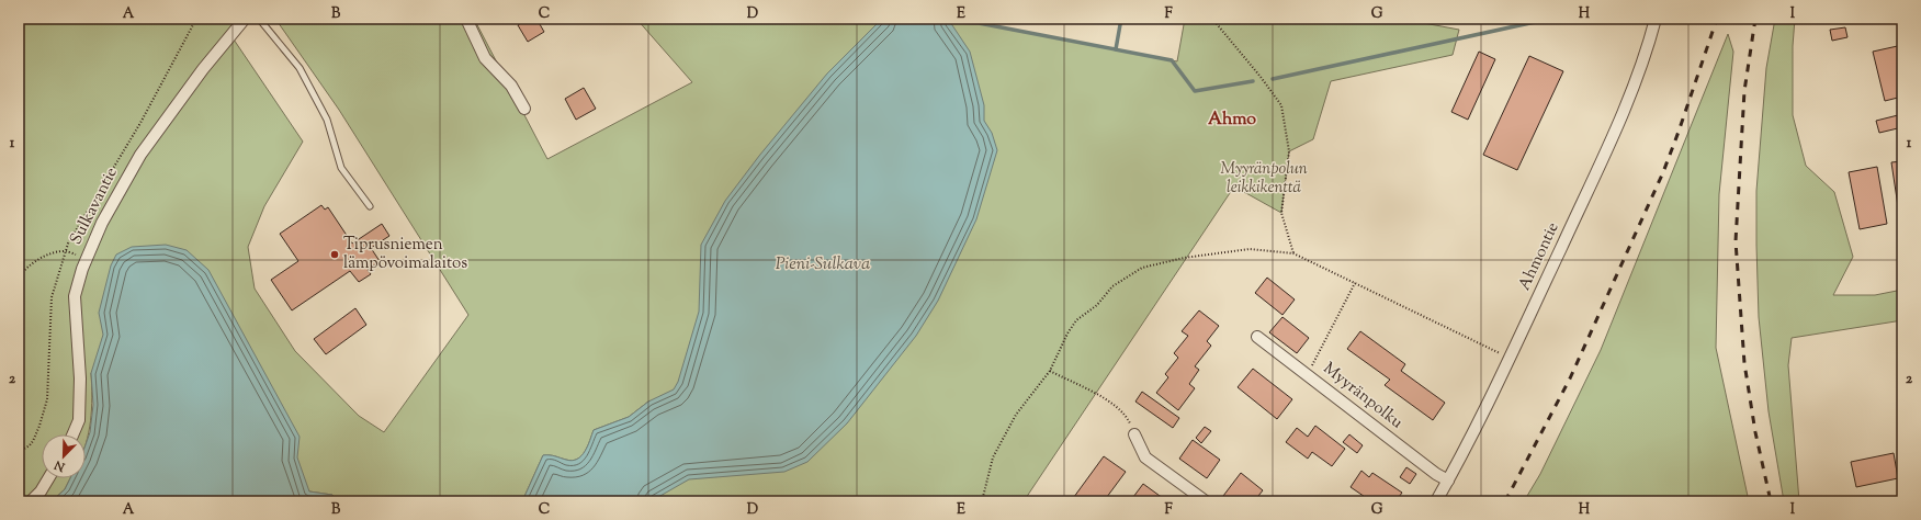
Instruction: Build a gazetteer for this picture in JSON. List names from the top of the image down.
{
  "streets": {
    "street": ["Sulkavantie", "Ahmontie", "Myyränpolku"]
  },
  "crossings": [
    ["Ahmontie", "Myyränpolku"]
  ],
  "districts": ["Ahmo"],
  "water": ["Pieni-Sulkava"],
  "parks": ["Myyränpolun leikkikenttä"],
  "places": ["Tiprusniemen lämpövoimalaitos"],
  "north": "bottom left",
  "grid": {
    "columns": [
      "A",
      "B",
      "C",
      "D",
      "E",
      "F",
      "G",
      "H",
      "I"
    ],
    "rows": ["1", "2"]
  }
}
